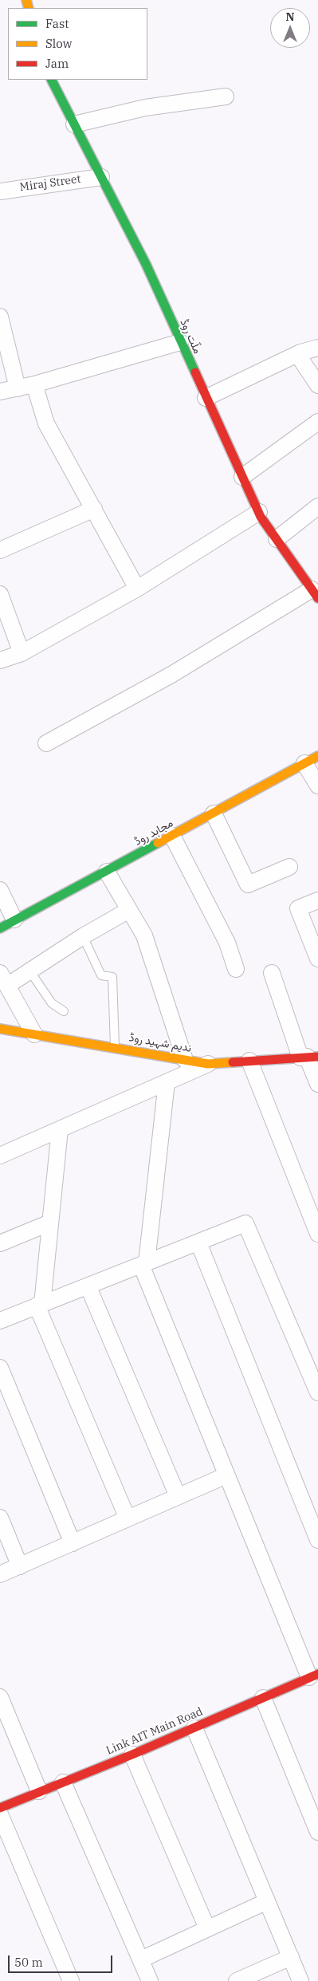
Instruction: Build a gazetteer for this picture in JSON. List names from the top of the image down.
{
  "streets": {
    "street": [
      "Miraj Street",
      "ملّت روڈ",
      "مجاہد روڈ",
      "ندیم شہید روڈ",
      "Link AIT Main Road"
    ]
  },
  "crossings": [
    ["Miraj Street", "ملّت روڈ"]
  ],
  "legend": ["Fast", "Slow", "Jam"],
  "scale_bar": "50 m",
  "north": "top"
}
